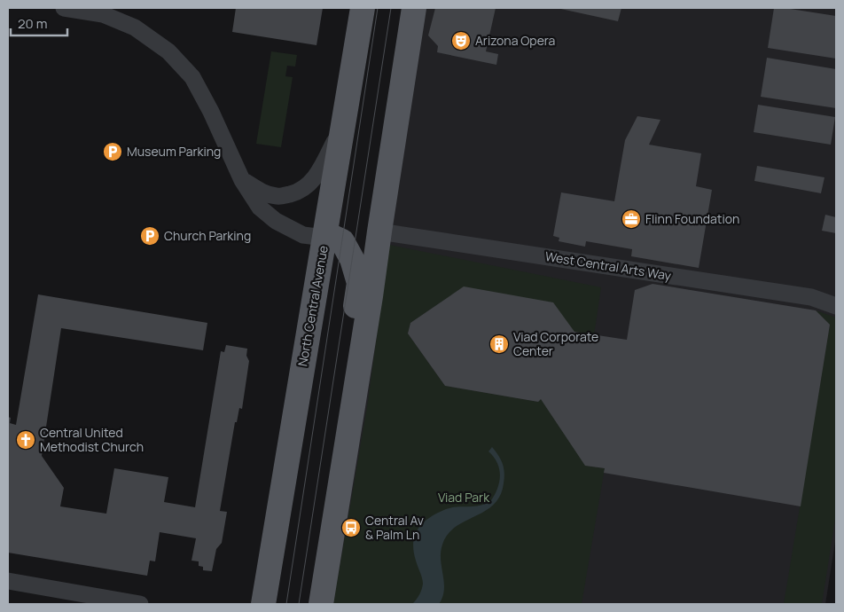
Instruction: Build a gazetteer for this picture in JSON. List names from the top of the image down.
{
  "streets": {
    "main road": ["North Central Avenue"],
    "street": ["West Central Arts Way"]
  },
  "parks": ["Viad Park"],
  "places": {
    "theatre": ["Arizona Opera"],
    "parking": ["Museum Parking", "Church Parking"],
    "office": ["Flinn Foundation"],
    "building": ["Viad Corporate Center"],
    "church": ["Central United Methodist Church"],
    "bus stop": ["Central Av & Palm Ln"]
  },
  "scale_bar": "20 m"
}
